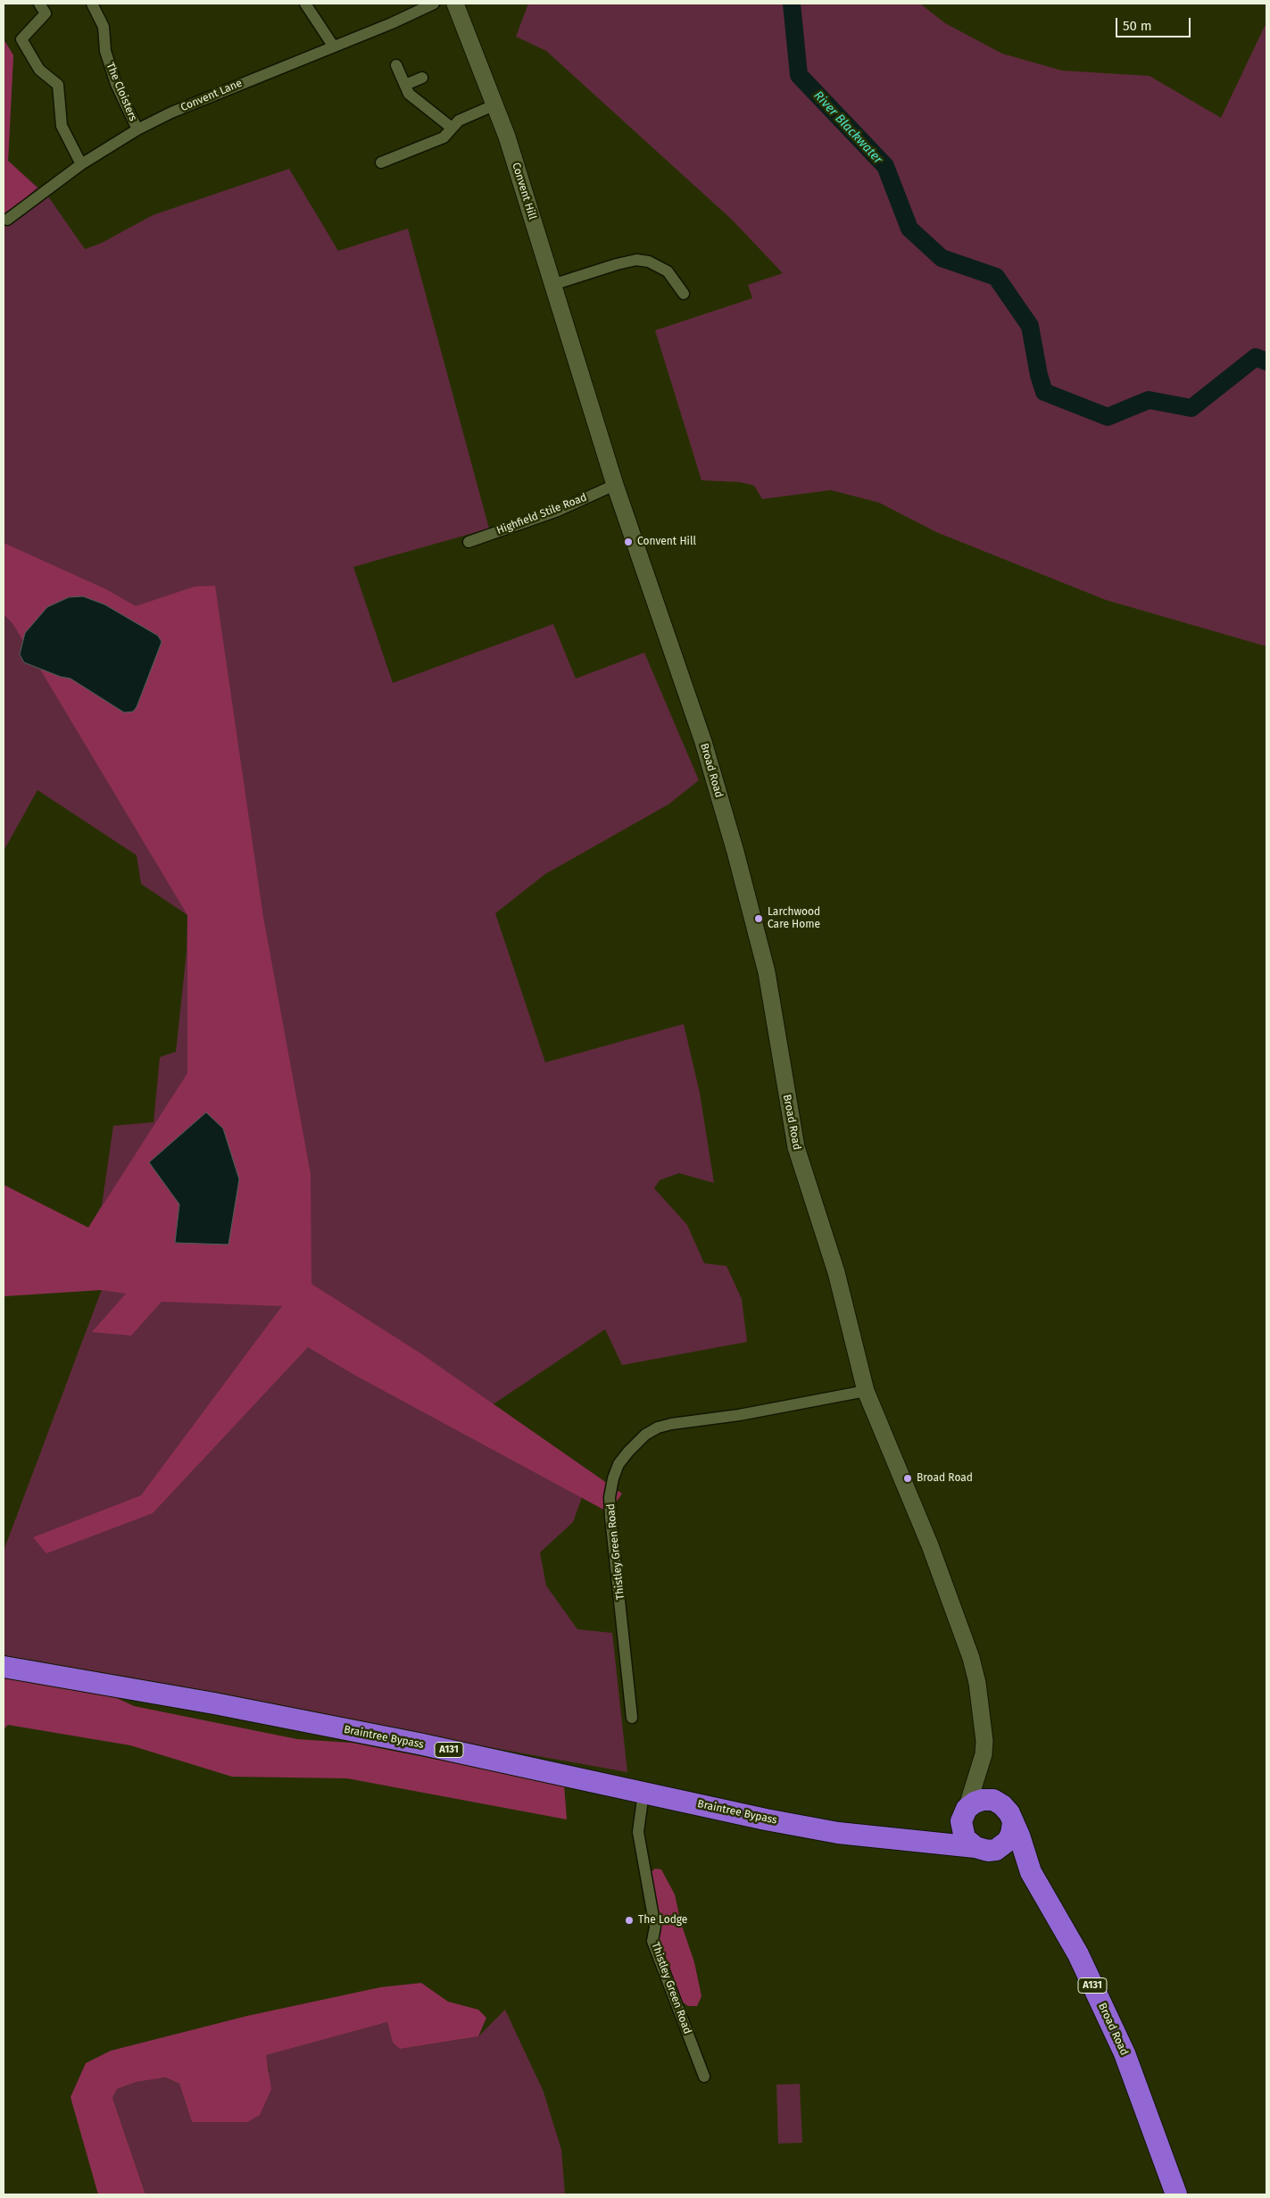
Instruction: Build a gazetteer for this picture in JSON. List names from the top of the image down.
{
  "streets": {
    "highway": ["Broad Road", "Braintree Bypass", "A131"],
    "main road": ["Convent Hill"],
    "street": [
      "The Cloisters",
      "Convent Lane",
      "Highfield Stile Road",
      "Thistley Green Road"
    ]
  },
  "crossings": [
    ["The Cloisters", "Convent Lane"],
    ["Convent Hill", "Highfield Stile Road"],
    ["Convent Hill", "Broad Road"],
    ["Highfield Stile Road", "Broad Road"],
    ["Broad Road", "Thistley Green Road"],
    ["Broad Road", "Braintree Bypass"],
    ["Broad Road", "A131"],
    ["Thistley Green Road", "Braintree Bypass"],
    ["Braintree Bypass", "A131"]
  ],
  "water": ["River Blackwater"],
  "places": [
    "Convent Hill",
    "Larchwood Care Home",
    "Broad Road",
    "The Lodge"
  ],
  "scale_bar": "50 m"
}
